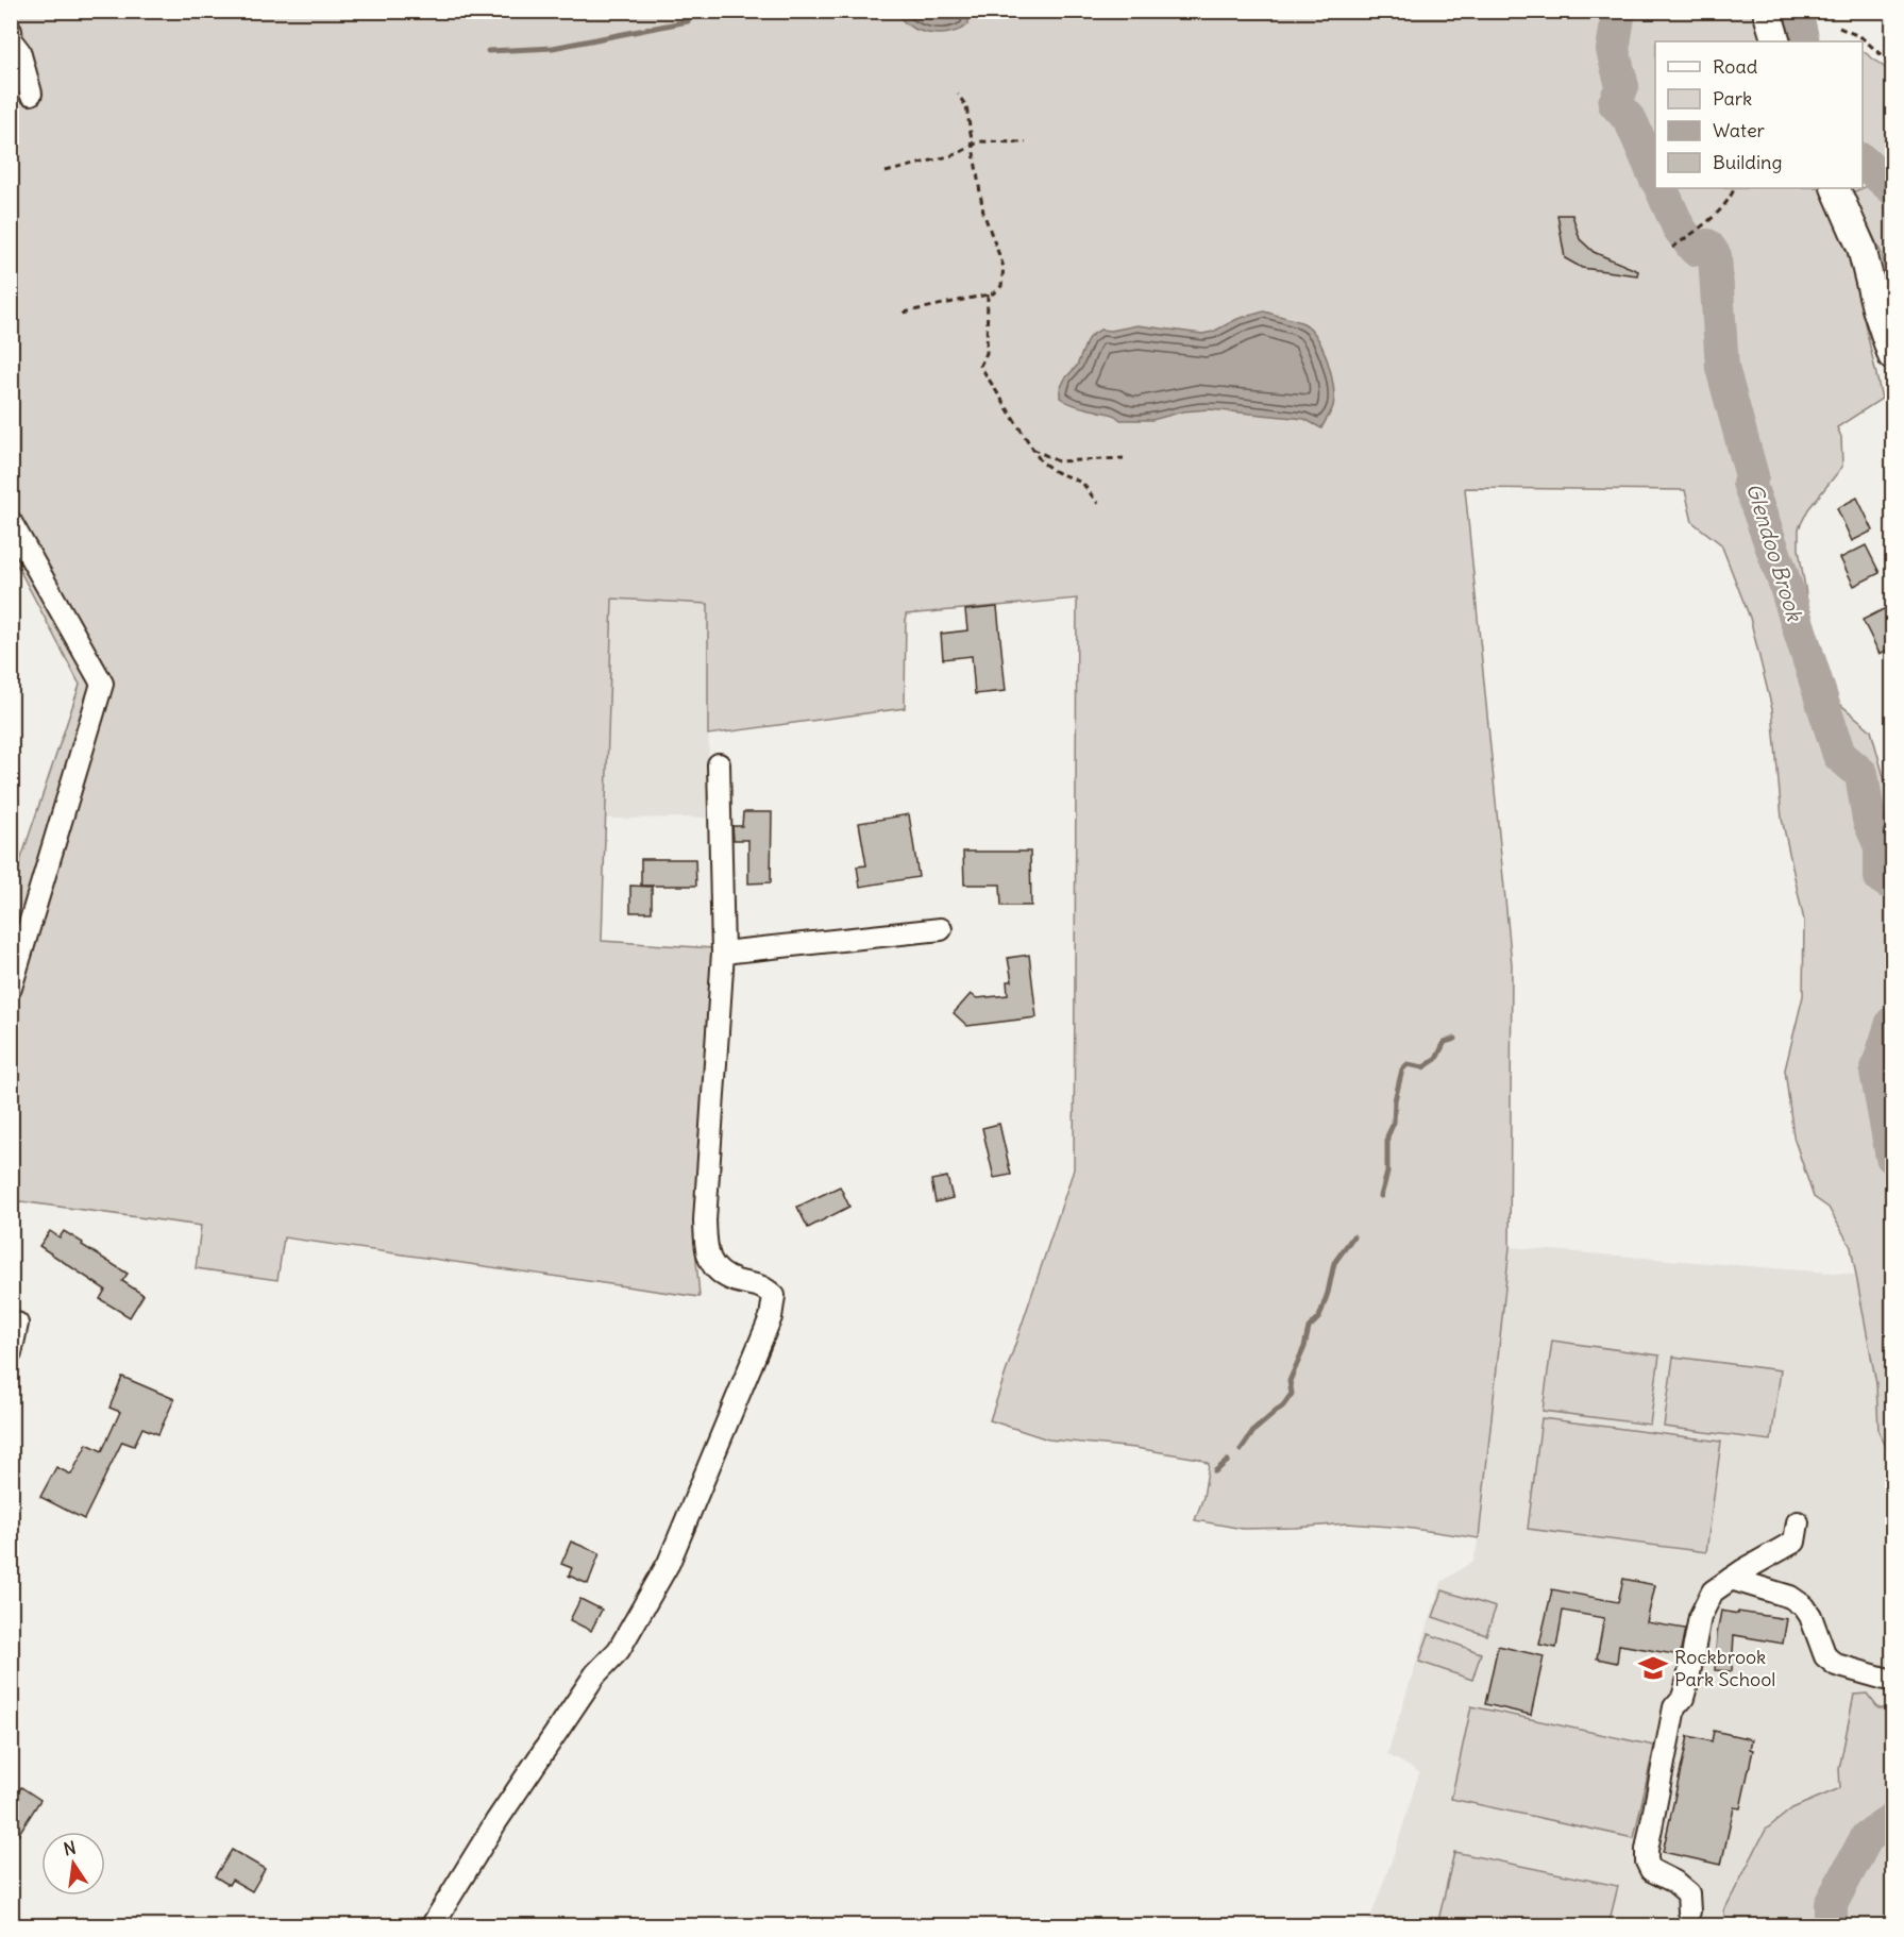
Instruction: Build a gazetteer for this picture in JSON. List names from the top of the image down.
{
  "water": ["Glendoo Brook"],
  "places": {
    "school or university": ["Rockbrook Park School"]
  },
  "legend": [
    "Road",
    "Park",
    "Water",
    "Building"
  ],
  "north": "top"
}
